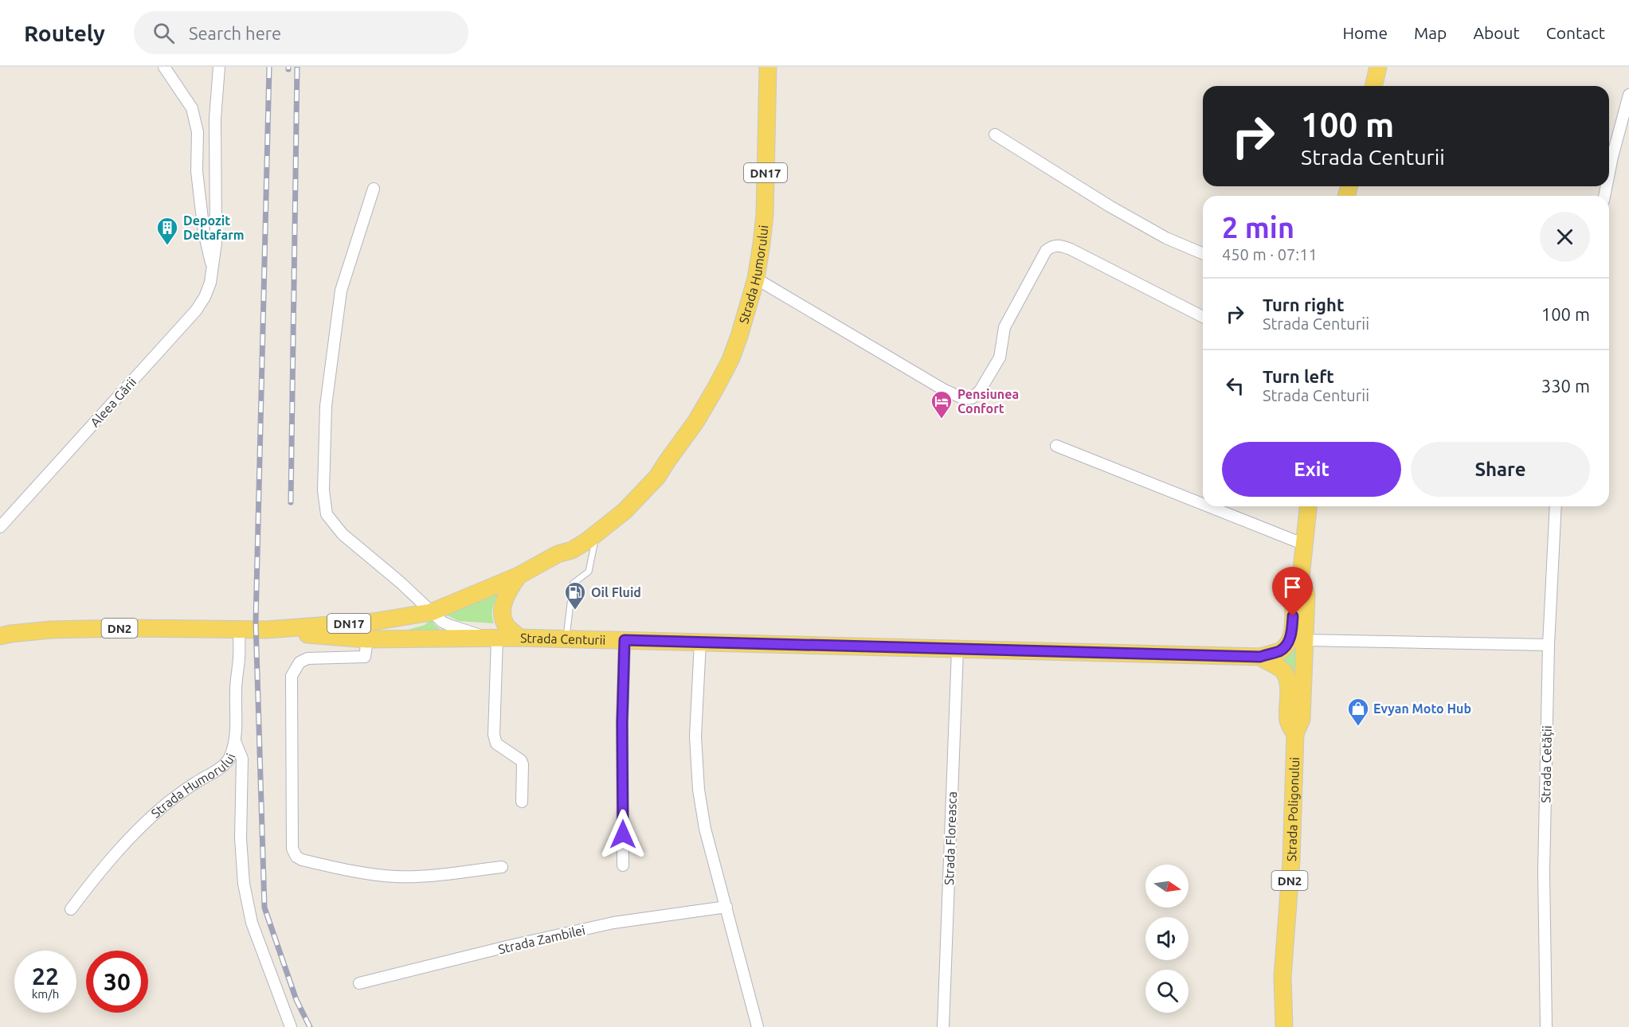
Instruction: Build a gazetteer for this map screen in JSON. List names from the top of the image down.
{
  "streets": {
    "main road": [
      "DN17",
      "Strada Humorului",
      "DN2",
      "Strada Centurii",
      "Strada Poligonului"
    ],
    "street": [
      "Aleea Gării",
      "Strada Cetății",
      "Strada Floreasca",
      "Strada Zambilei"
    ]
  },
  "crossings": [
    ["Strada Humorului", "DN2"],
    ["Strada Humorului", "Strada Centurii"],
    ["DN2", "Strada Centurii"],
    ["DN2", "Strada Poligonului"],
    ["Strada Centurii", "Strada Floreasca"]
  ],
  "places": {
    "building": ["Depozit Deltafarm"],
    "hotel": ["Pensiunea Confort"],
    "fuel station": ["Oil Fluid"],
    "shop": ["Evyan Moto Hub"]
  },
  "north": "right",
  "page": {
    "header": "Routely",
    "search": "Search here",
    "nav": [
      "Home",
      "Map",
      "About",
      "Contact"
    ],
    "turn": ["100 m", "Strada Centurii"],
    "heading": ["2 min", "450 m · 07:11"],
    "list": [
      {
        "name": "Turn right",
        "note": "Strada Centurii",
        "value": "100 m"
      },
      {
        "name": "Turn left",
        "note": "Strada Centurii",
        "value": "330 m"
      }
    ],
    "buttons": ["Exit", "Share"],
    "speed": "22 km/h",
    "limit": "30"
  }
}
